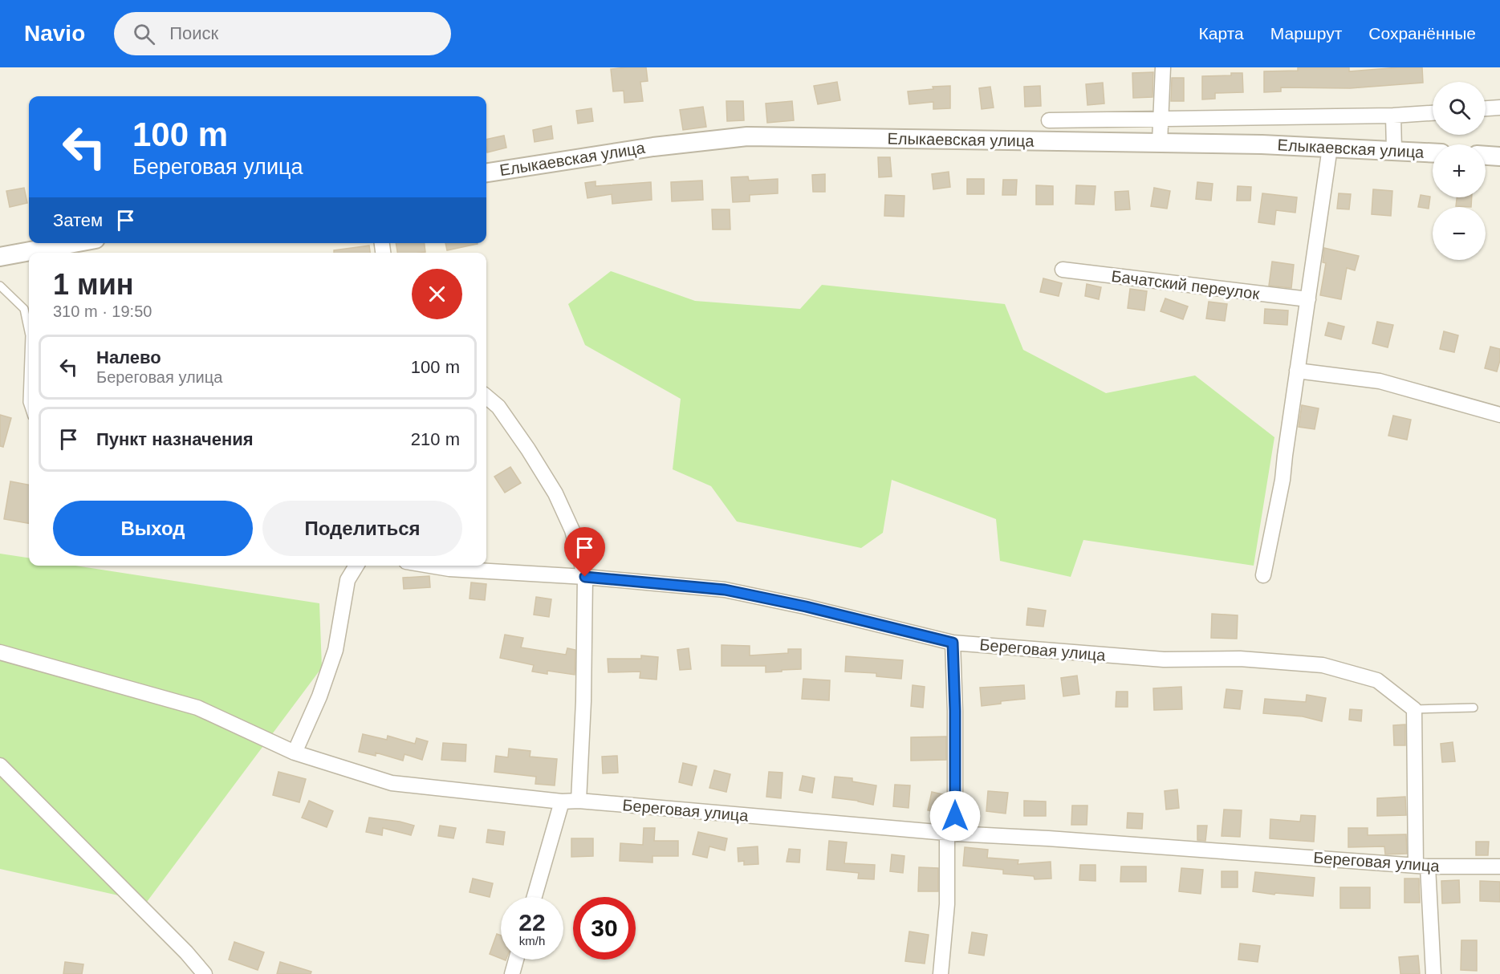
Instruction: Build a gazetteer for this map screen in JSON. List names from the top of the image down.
{
  "streets": {
    "street": ["Елыкаевская улица", "Бачатский переулок", "Береговая улица"]
  },
  "page": {
    "header": "Navio",
    "search": "Поиск",
    "nav": ["Карта", "Маршрут", "Сохранённые"],
    "map_buttons": ["+", "−"],
    "turn": ["100 m", "Береговая улица"],
    "then": "Затем",
    "heading": ["1 мин", "310 m · 19:50"],
    "list": [
      {
        "name": "Налево",
        "note": "Береговая улица",
        "value": "100 m"
      },
      {
        "name": "Пункт назначения",
        "value": "210 m"
      }
    ],
    "buttons": ["Выход", "Поделиться"],
    "speed": "22 km/h",
    "limit": "30"
  }
}
